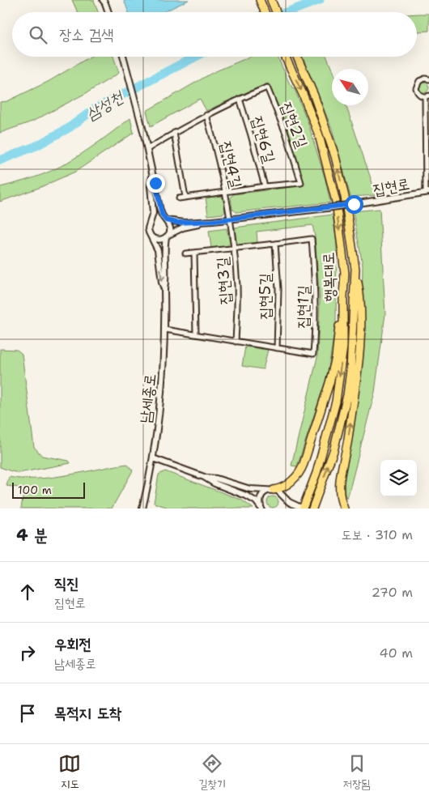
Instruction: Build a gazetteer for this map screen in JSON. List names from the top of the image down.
{
  "streets": {
    "highway": ["행복대로"],
    "street": [
      "집현2길",
      "집현6길",
      "집현4길",
      "집현로",
      "집현3길",
      "집현5길",
      "집현1길",
      "남세종로"
    ]
  },
  "crossings": [
    ["집현2길", "집현6길"],
    ["집현2길", "집현4길"],
    ["집현4길", "집현로"],
    ["집현4길", "집현3길"],
    ["집현로", "집현3길"],
    ["집현로", "남세종로"],
    ["집현3길", "집현1길"],
    ["집현5길", "집현1길"],
    ["집현1길", "남세종로"]
  ],
  "water": ["삼성천"],
  "scale_bar": "100 m",
  "north": "top left",
  "page": {
    "search": "장소 검색",
    "scale": "100 m",
    "heading": ["4 분", "도보 · 310 m"],
    "list": [
      ["직진", "집현로", "270 m"],
      ["우회전", "남세종로", "40 m"],
      "목적지 도착"
    ],
    "nav": ["지도", "길찾기", "저장됨"]
  }
}
